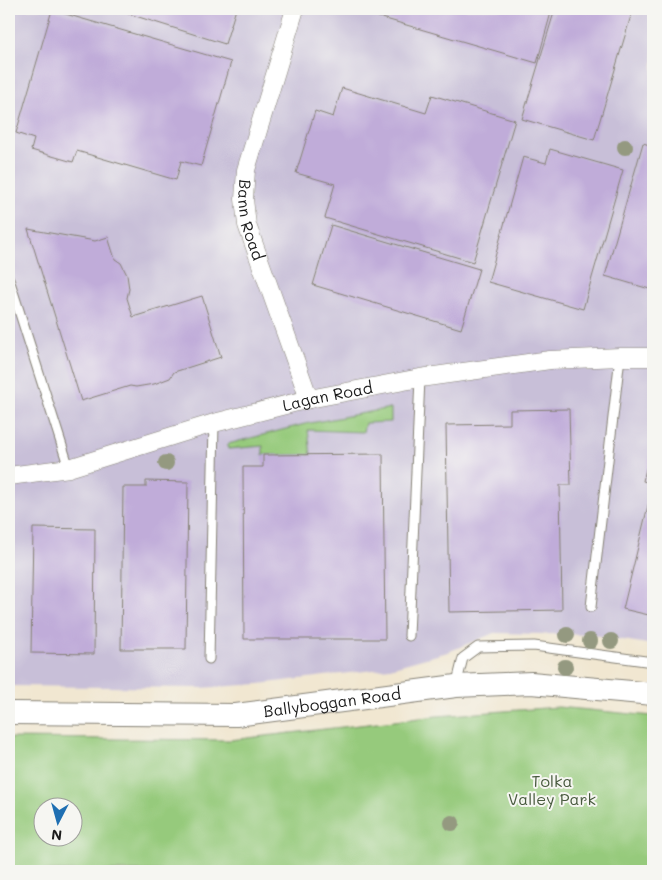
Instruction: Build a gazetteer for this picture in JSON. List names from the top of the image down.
{
  "streets": {
    "street": ["Bann Road", "Lagan Road", "Ballyboggan Road"]
  },
  "crossings": [
    ["Bann Road", "Lagan Road"]
  ],
  "parks": ["Tolka Valley Park"],
  "north": "bottom"
}
